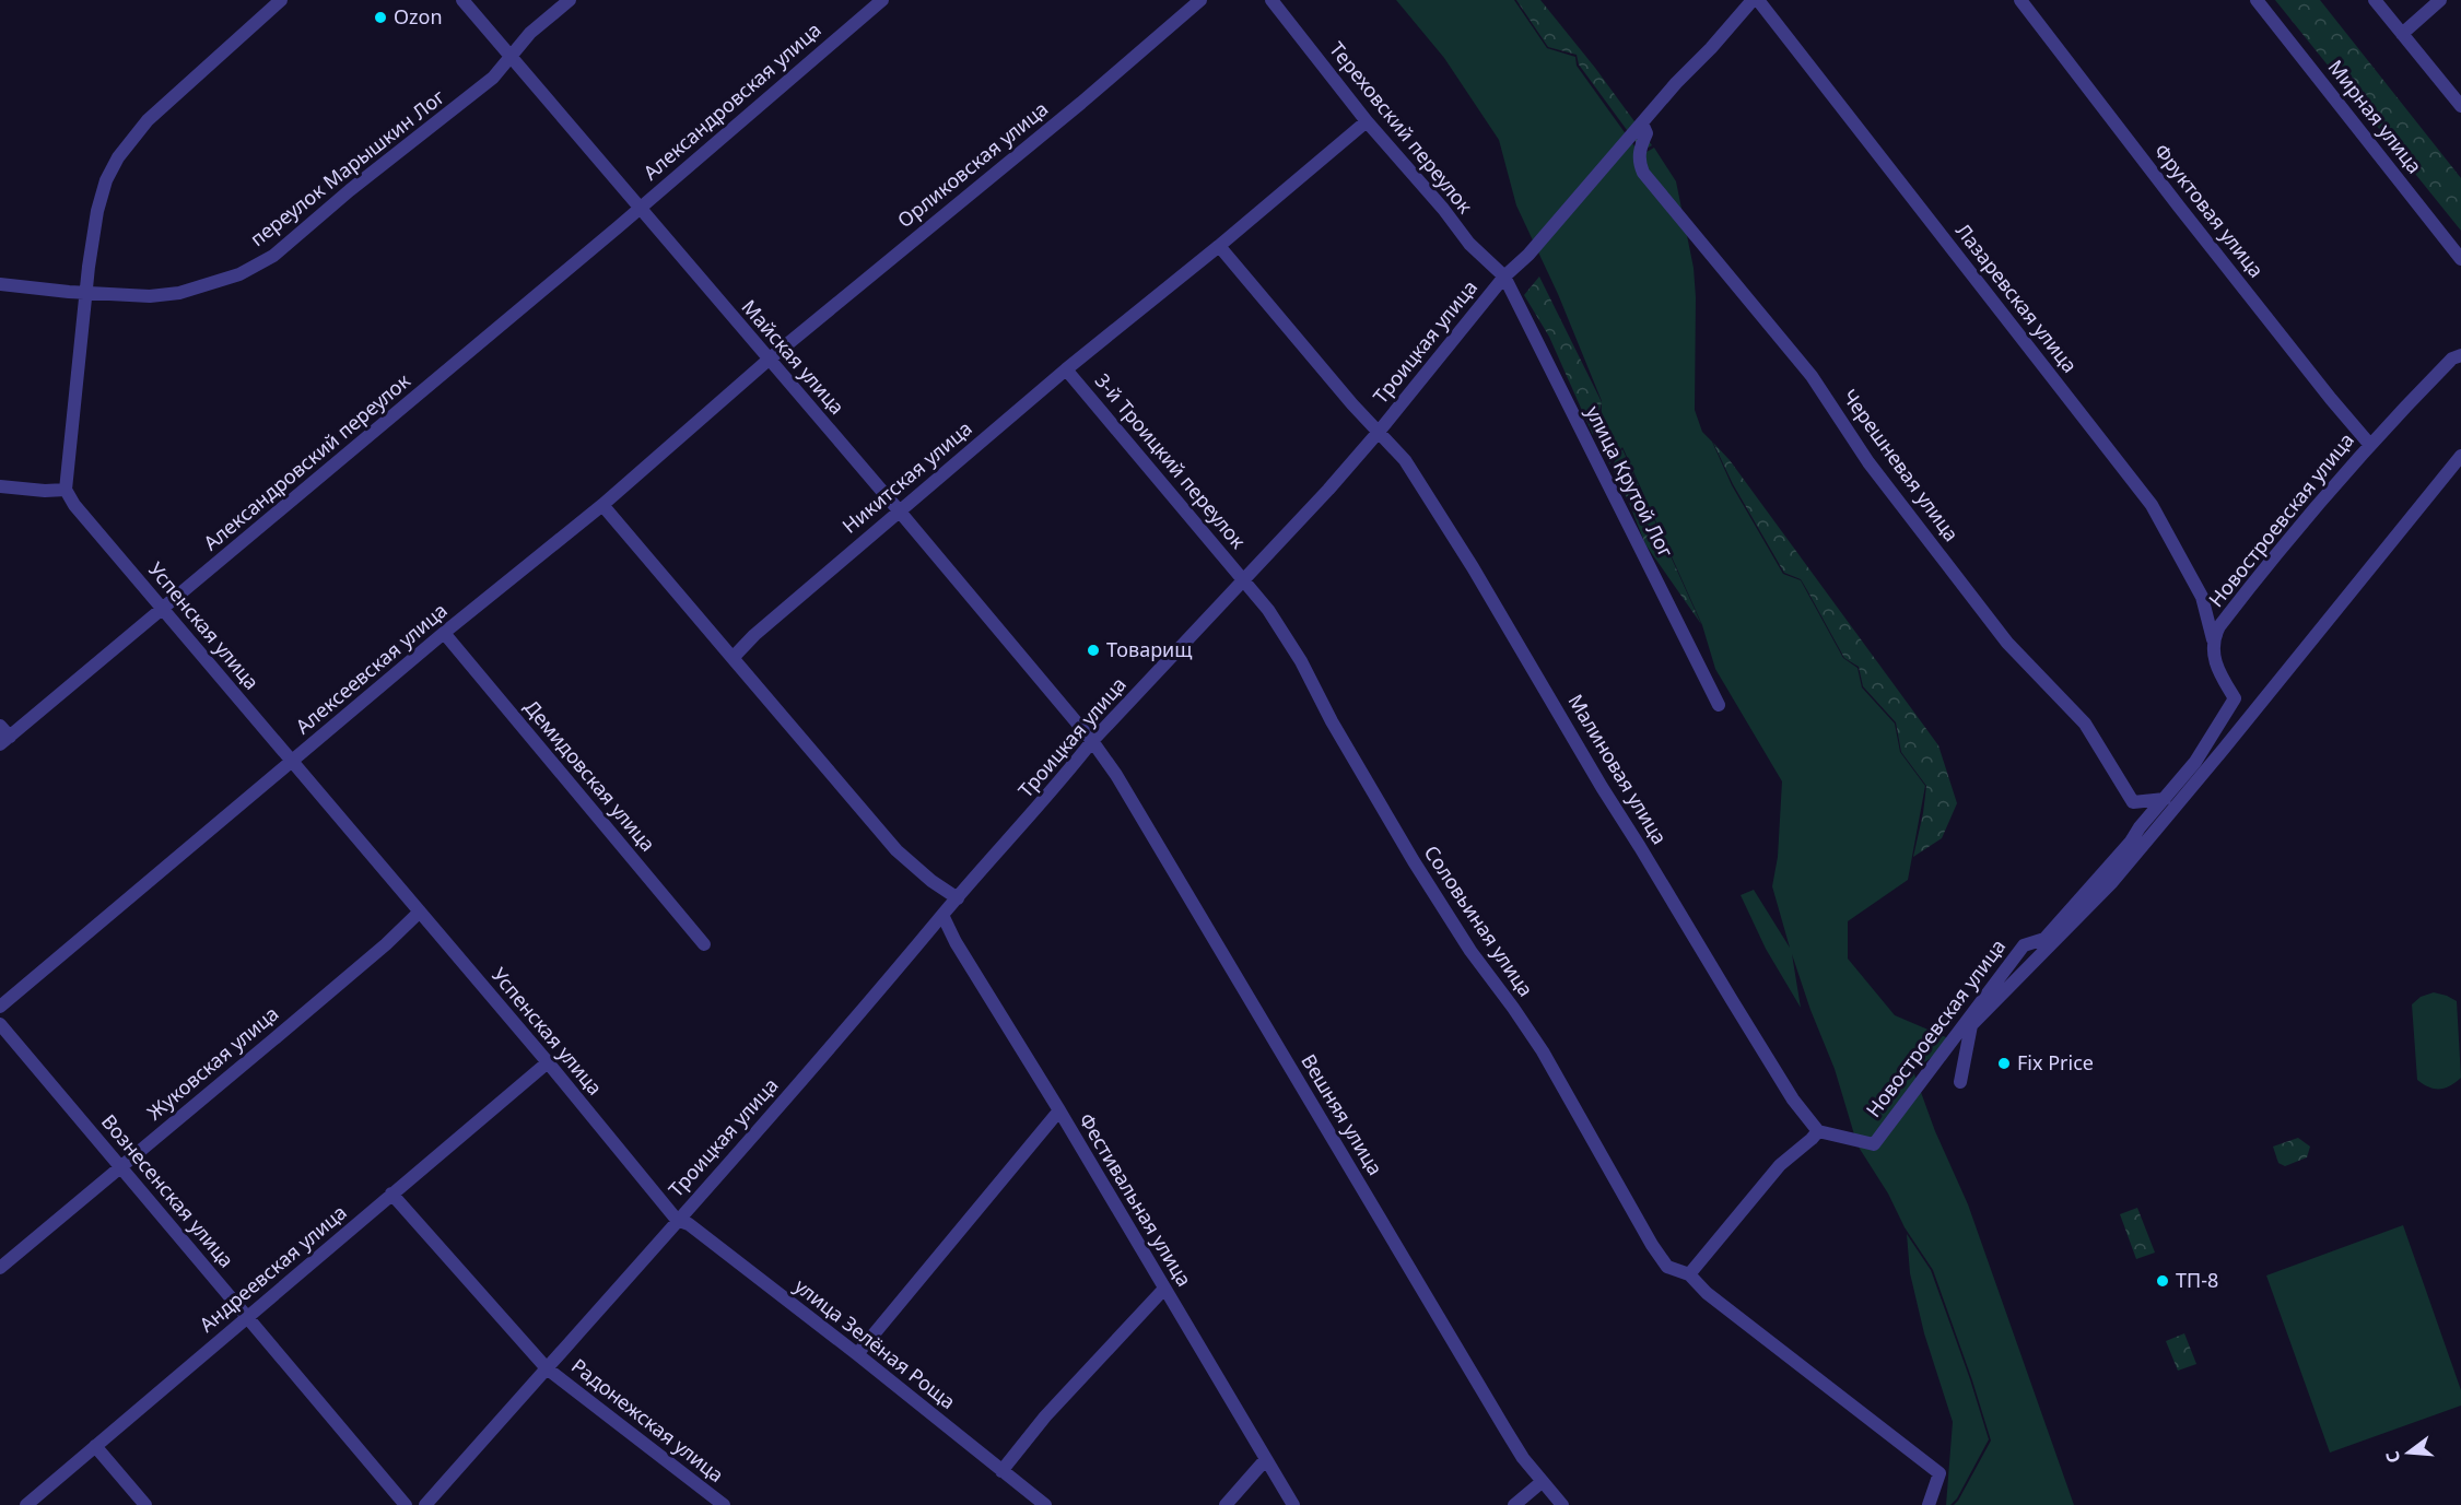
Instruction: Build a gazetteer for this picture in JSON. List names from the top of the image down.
{
  "streets": {
    "street": [
      "Александровская улица",
      "Мирная улица",
      "Тереховский переулок",
      "Орликовская улица",
      "переулок Марышкин Лог",
      "Фруктовая улица",
      "Лазаревская улица",
      "Троицкая улица",
      "Майская улица",
      "3-й Троицкий переулок",
      "Александровский переулок",
      "Черешневая улица",
      "Никитская улица",
      "улица Крутой Лог",
      "Новостроевская улица",
      "Успенская улица",
      "Алексеевская улица",
      "Малиновая улица",
      "Демидовская улица",
      "Соловьиная улица",
      "Жуковская улица",
      "Вешняя улица",
      "Вознесенская улица",
      "Фестивальная улица",
      "Андреевская улица",
      "улица Зелёная Роща",
      "Радонежская улица"
    ]
  },
  "crossings": [
    ["Александровская улица", "Майская улица"],
    ["Александровская улица", "Александровский переулок"],
    ["Тереховский переулок", "Троицкая улица"],
    ["Тереховский переулок", "Никитская улица"],
    ["Тереховский переулок", "улица Крутой Лог"],
    ["Орликовская улица", "Майская улица"],
    ["Орликовская улица", "Алексеевская улица"],
    ["переулок Марышкин Лог", "Майская улица"],
    ["Фруктовая улица", "Новостроевская улица"],
    ["Лазаревская улица", "Новостроевская улица"],
    ["Троицкая улица", "Майская улица"],
    ["Троицкая улица", "3-й Троицкий переулок"],
    ["Троицкая улица", "Черешневая улица"],
    ["Троицкая улица", "улица Крутой Лог"],
    ["Троицкая улица", "Успенская улица"],
    ["Троицкая улица", "Малиновая улица"],
    ["Троицкая улица", "Соловьиная улица"],
    ["Троицкая улица", "Вешняя улица"],
    ["Троицкая улица", "Фестивальная улица"],
    ["Троицкая улица", "улица Зелёная Роща"],
    ["Троицкая улица", "Радонежская улица"],
    ["Майская улица", "Александровский переулок"],
    ["Майская улица", "Никитская улица"],
    ["Майская улица", "Алексеевская улица"],
    ["Майская улица", "Вешняя улица"],
    ["3-й Троицкий переулок", "Никитская улица"],
    ["3-й Троицкий переулок", "Соловьиная улица"],
    ["Александровский переулок", "Успенская улица"],
    ["Черешневая улица", "Новостроевская улица"],
    ["Никитская улица", "Малиновая улица"],
    ["Новостроевская улица", "Малиновая улица"],
    ["Успенская улица", "Алексеевская улица"],
    ["Успенская улица", "Жуковская улица"],
    ["Успенская улица", "Андреевская улица"],
    ["Успенская улица", "улица Зелёная Роща"],
    ["Алексеевская улица", "Демидовская улица"],
    ["Жуковская улица", "Вознесенская улица"],
    ["Вознесенская улица", "Андреевская улица"],
    ["Андреевская улица", "Радонежская улица"]
  ],
  "places": [
    "Ozon",
    "Товарищ",
    "Fix Price",
    "ТП-8"
  ],
  "north": "left"
}
